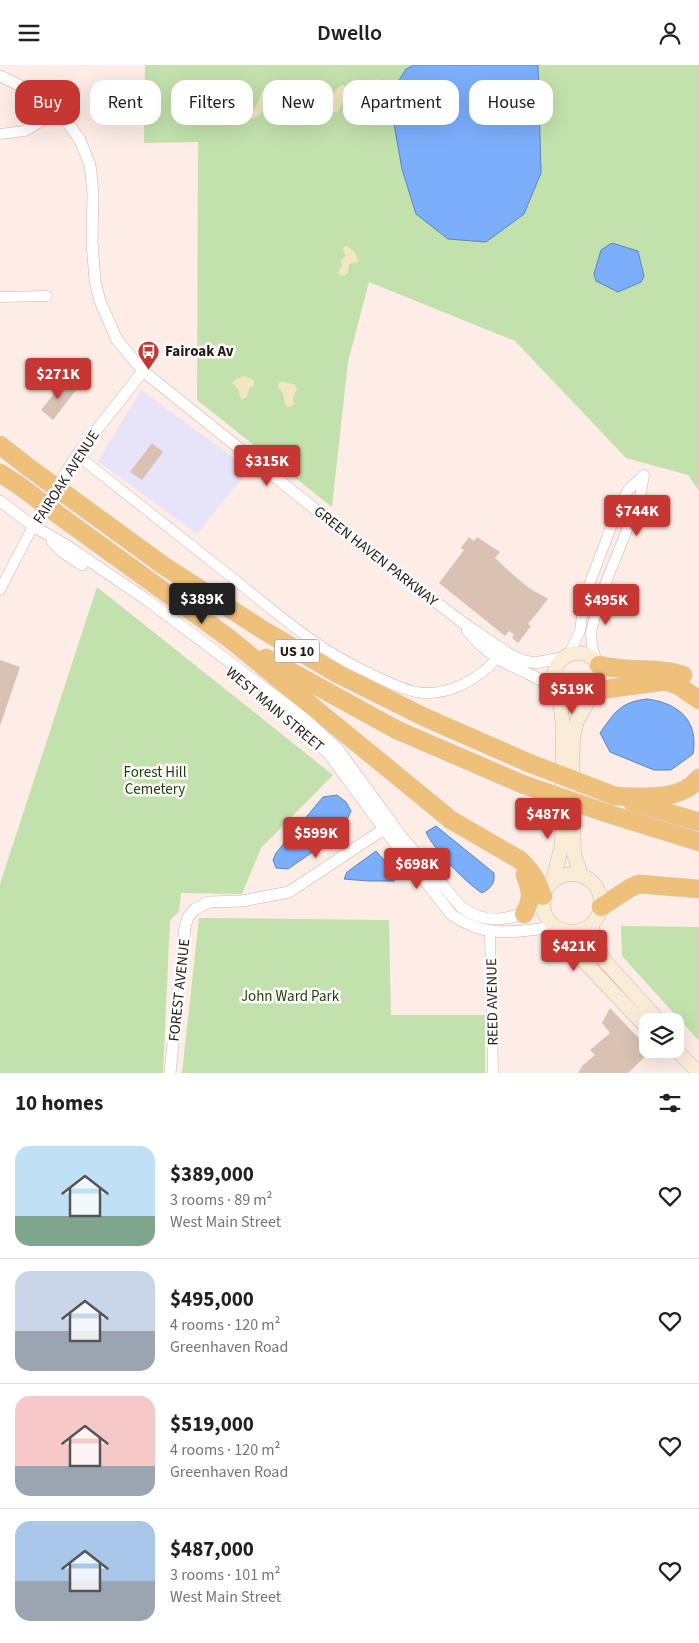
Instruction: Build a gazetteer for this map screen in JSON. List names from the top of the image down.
{
  "streets": {
    "highway": ["US 10"],
    "street": [
      "FAIROAK AVENUE",
      "GREEN HAVEN PARKWAY",
      "WEST MAIN STREET",
      "FOREST AVENUE",
      "REED AVENUE"
    ]
  },
  "crossings": [
    ["FAIROAK AVENUE", "GREEN HAVEN PARKWAY"],
    ["FAIROAK AVENUE", "WEST MAIN STREET"],
    ["WEST MAIN STREET", "FOREST AVENUE"],
    ["WEST MAIN STREET", "REED AVENUE"]
  ],
  "parks": ["Forest Hill Cemetery", "John Ward Park"],
  "places": {
    "bus stop": ["Fairoak Av"]
  },
  "page": {
    "header": "Dwello",
    "chip": [
      "Buy",
      "Rent",
      "Filters",
      "New",
      "Apartment",
      "House"
    ],
    "price": [
      "$271K",
      "$315K",
      "$744K",
      "$389K",
      "$495K",
      "$519K",
      "$487K",
      "$599K",
      "$698K",
      "$421K"
    ],
    "heading": "10 homes",
    "list": [
      {
        "name": "$389,000",
        "note": "3 rooms · 89 m² · West Main Street"
      },
      {
        "name": "$495,000",
        "note": "4 rooms · 120 m² · Greenhaven Road"
      },
      {
        "name": "$519,000",
        "note": "4 rooms · 120 m² · Greenhaven Road"
      },
      {
        "name": "$487,000",
        "note": "3 rooms · 101 m² · West Main Street"
      }
    ]
  }
}
